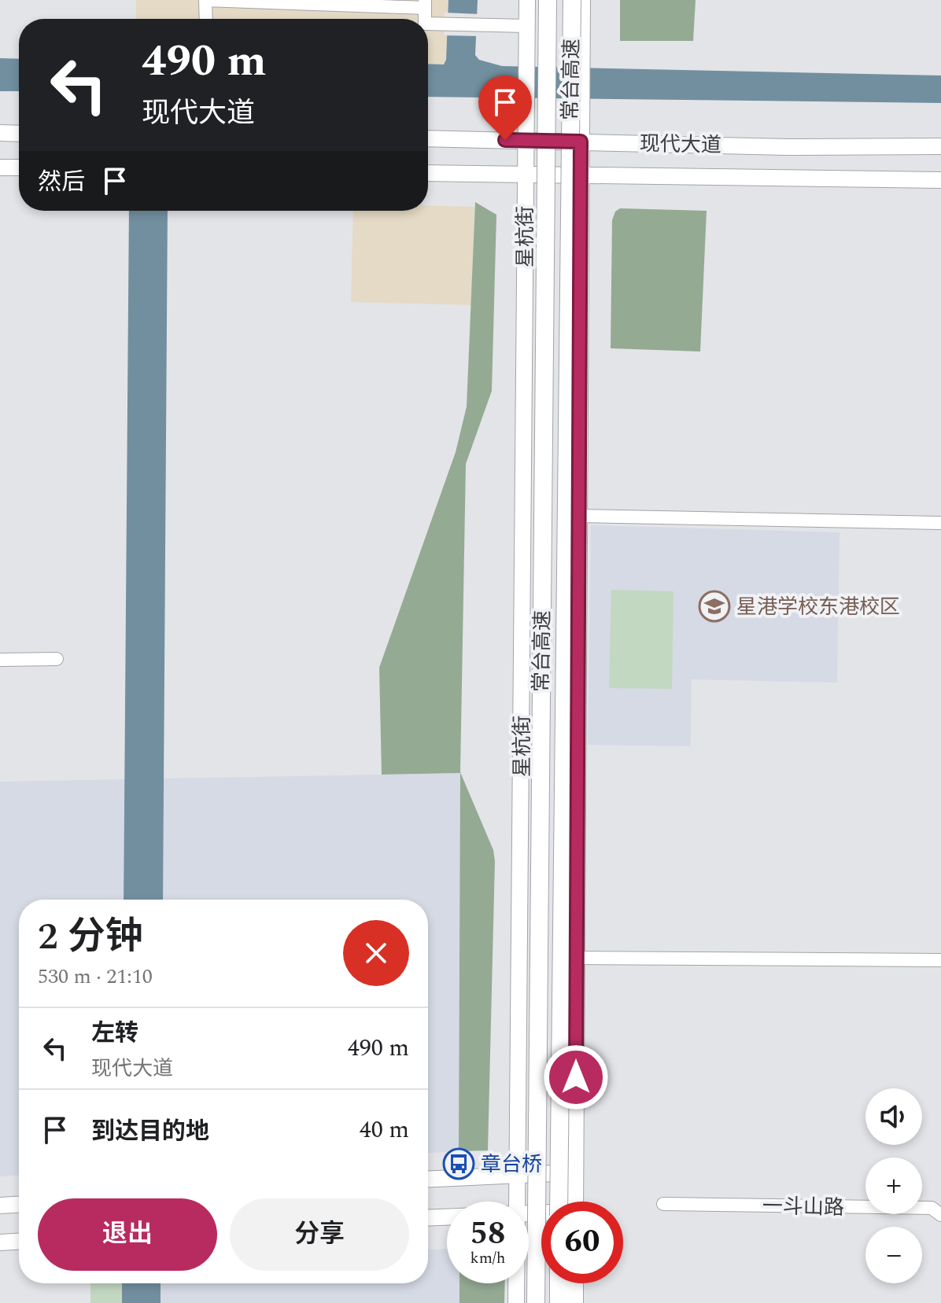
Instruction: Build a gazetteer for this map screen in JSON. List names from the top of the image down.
{
  "streets": {
    "highway": ["常台高速"],
    "main road": ["现代大道", "星杭街"],
    "street": ["一斗山路"]
  },
  "crossings": [
    ["现代大道", "星杭街"]
  ],
  "places": {
    "school or university": ["星港学校东港校区"],
    "bus stop": ["章台桥"]
  },
  "page": {
    "turn": ["490 m", "现代大道"],
    "then": "然后",
    "heading": ["2 分钟", "530 m · 21:10"],
    "list": [
      {
        "name": "左转",
        "note": "现代大道",
        "value": "490 m"
      },
      {
        "name": "到达目的地",
        "value": "40 m"
      }
    ],
    "map_buttons": ["+", "−"],
    "buttons": ["退出", "分享"],
    "speed": "58 km/h",
    "limit": "60"
  }
}
